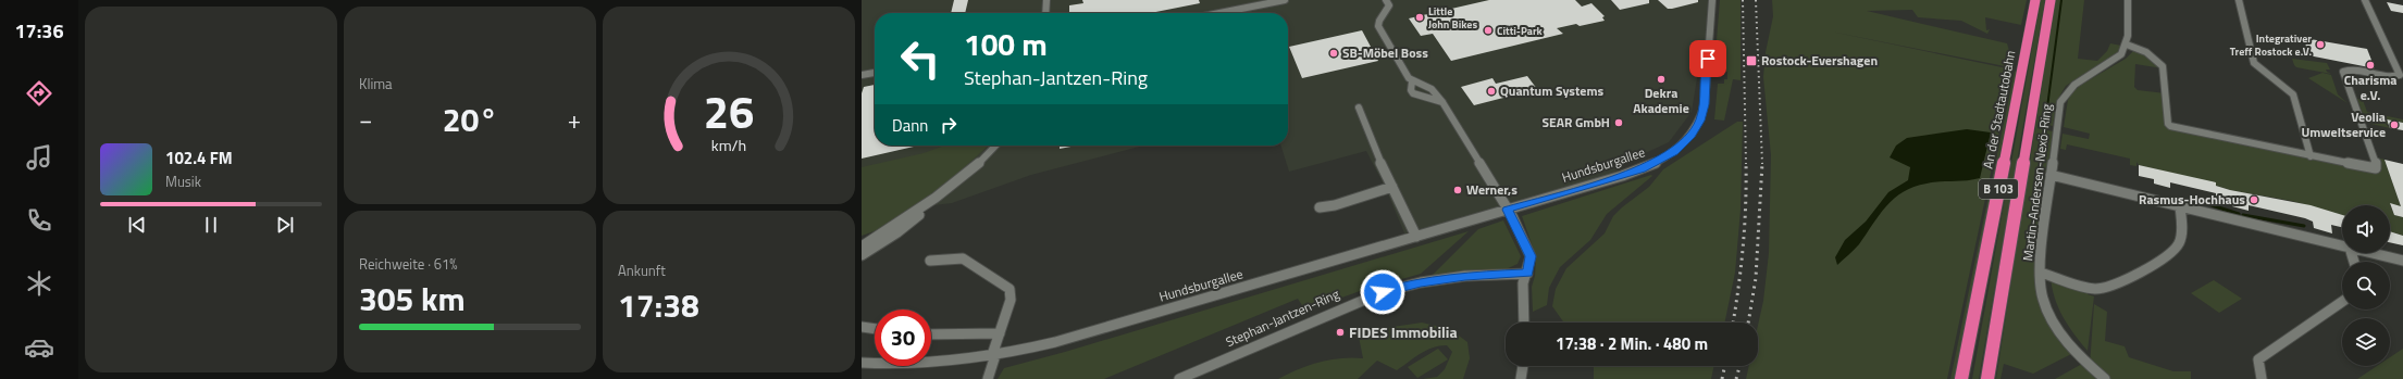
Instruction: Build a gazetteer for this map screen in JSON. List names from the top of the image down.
{
  "streets": {
    "highway": ["An der Stadtautobahn", "B 103"],
    "street": ["Hundsburgallee", "Martin-Andersen-Nexö-Ring", "Stephan-Jantzen-Ring"]
  },
  "places": {
    "other": [
      "Little John Bikes",
      "Citti-Park",
      "Integrativer Treff Rostock e.V.",
      "SB-Möbel Boss",
      "Charisma e.V.",
      "Dekra Akademie",
      "Quantum Systems",
      "SEAR GmbH",
      "Veolia Umweltservice",
      "Werner,s",
      "Rasmus-Hochhaus",
      "FIDES Immobilia"
    ],
    "transit": ["Rostock-Evershagen"]
  },
  "page": {
    "tabs": "17:36",
    "tile": [
      "Klima",
      ["Reichweite · 61%", "305 km"],
      ["Ankunft", "17:38"]
    ],
    "turn": ["100 m", "Stephan-Jantzen-Ring"],
    "heat": ["−", "20°", "+"],
    "then": "Dann",
    "song": ["102.4 FM", "Musik"],
    "limit": "30",
    "trip": "17:38 · 2 Min. · 480 m",
    "gauge": ["26", "km/h"]
  }
}
